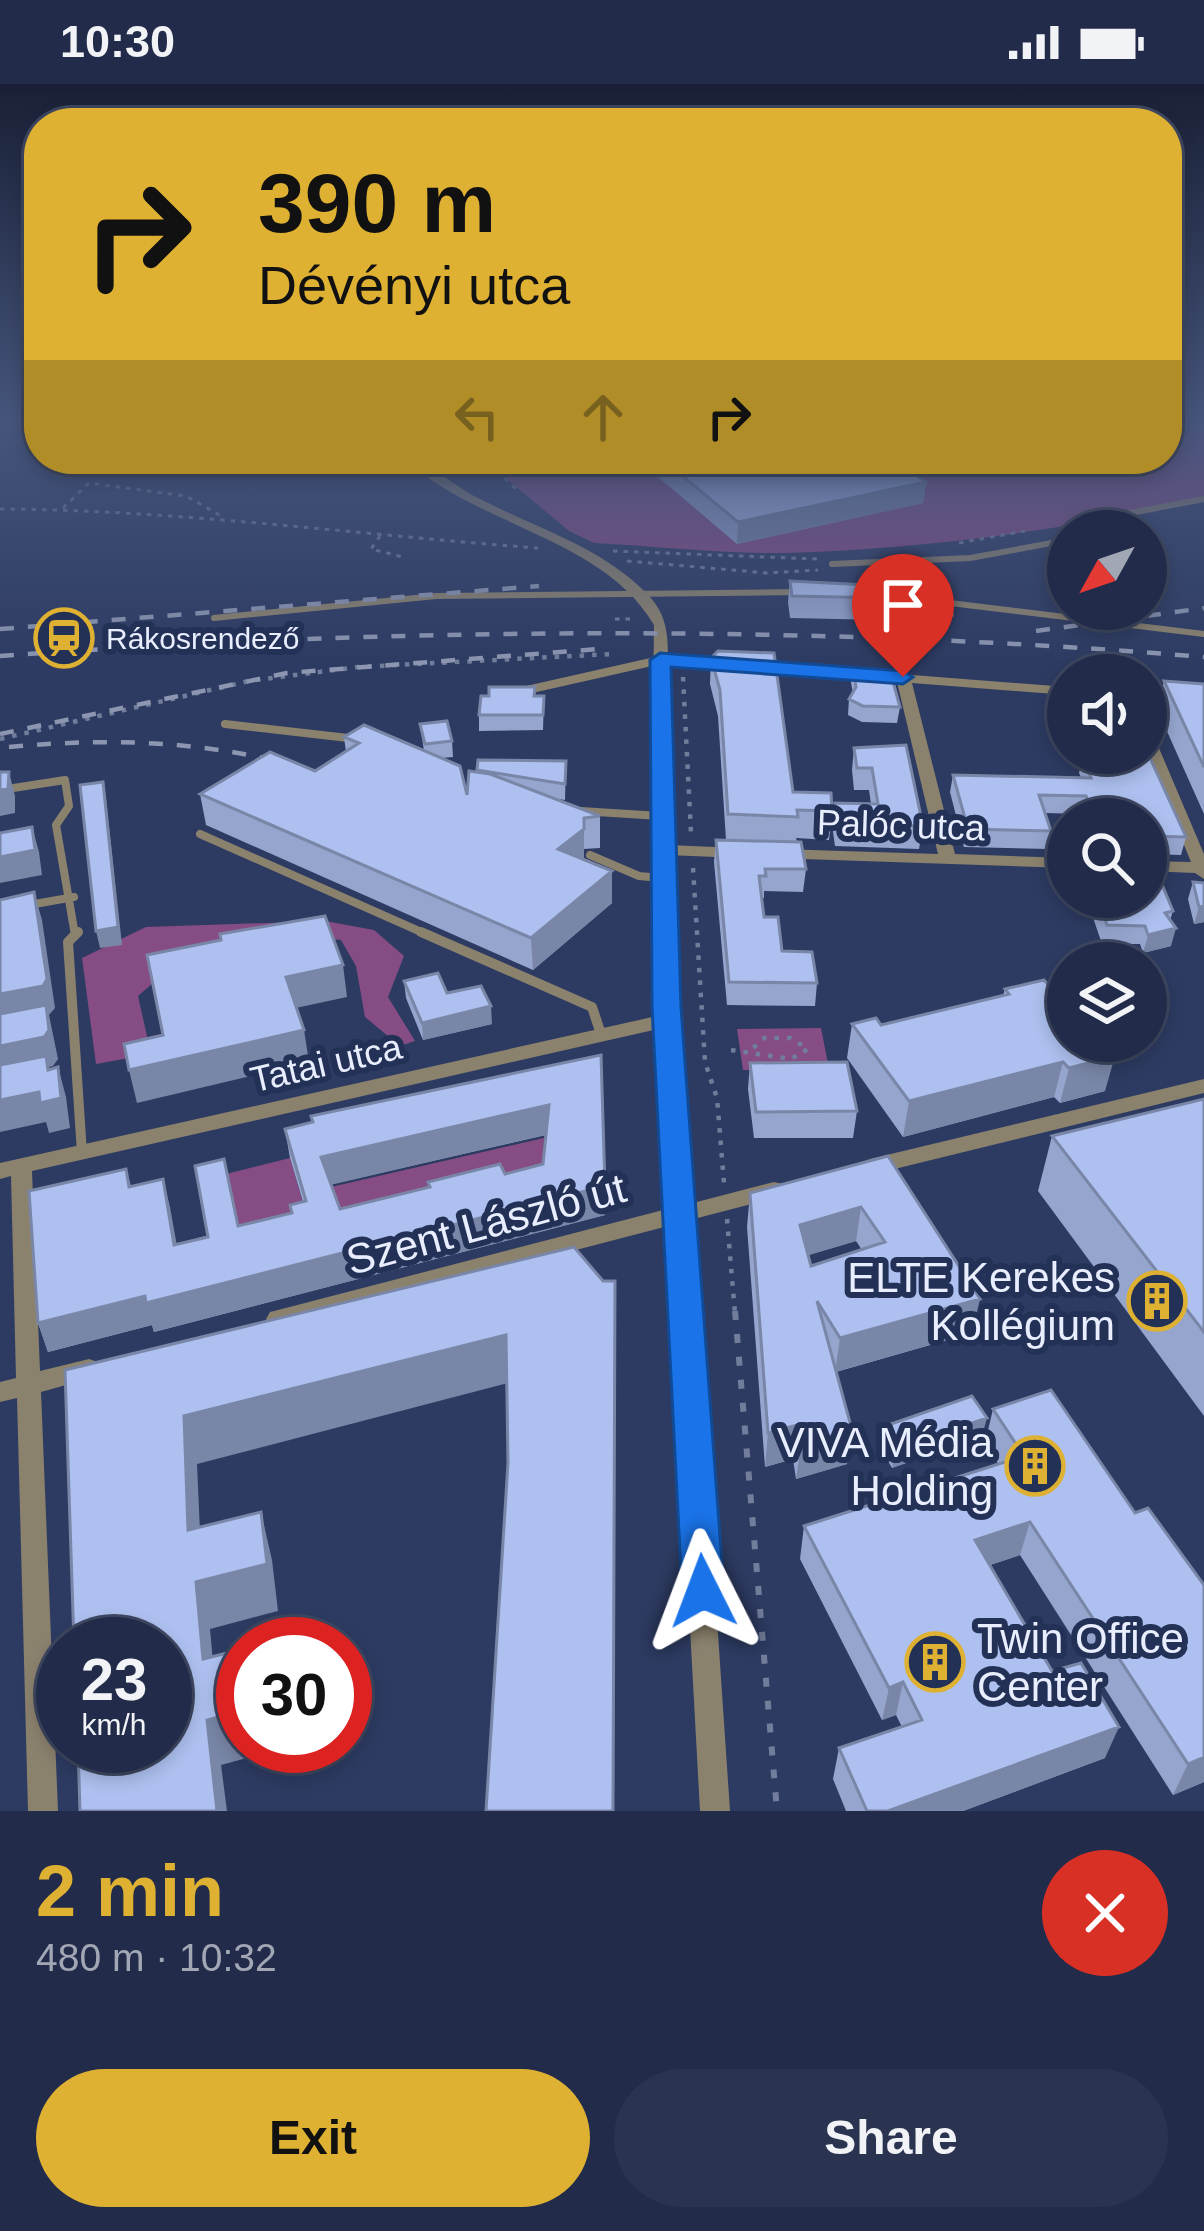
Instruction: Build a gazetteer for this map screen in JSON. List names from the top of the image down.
{
  "streets": {
    "street": ["Palóc utca", "Tatai utca", "Szent László út"]
  },
  "places": {
    "station": ["Rákosrendező"],
    "building": ["ELTE Kerekes Kollégium", "VIVA Média Holding", "Twin Office Center"]
  },
  "north": "bottom left",
  "page": {
    "status": "10:30",
    "turn": ["390 m", "Dévényi utca"],
    "speed": "23 km/h",
    "limit": "30",
    "heading": ["2 min", "480 m · 10:32"],
    "buttons": ["Exit", "Share"]
  }
}
